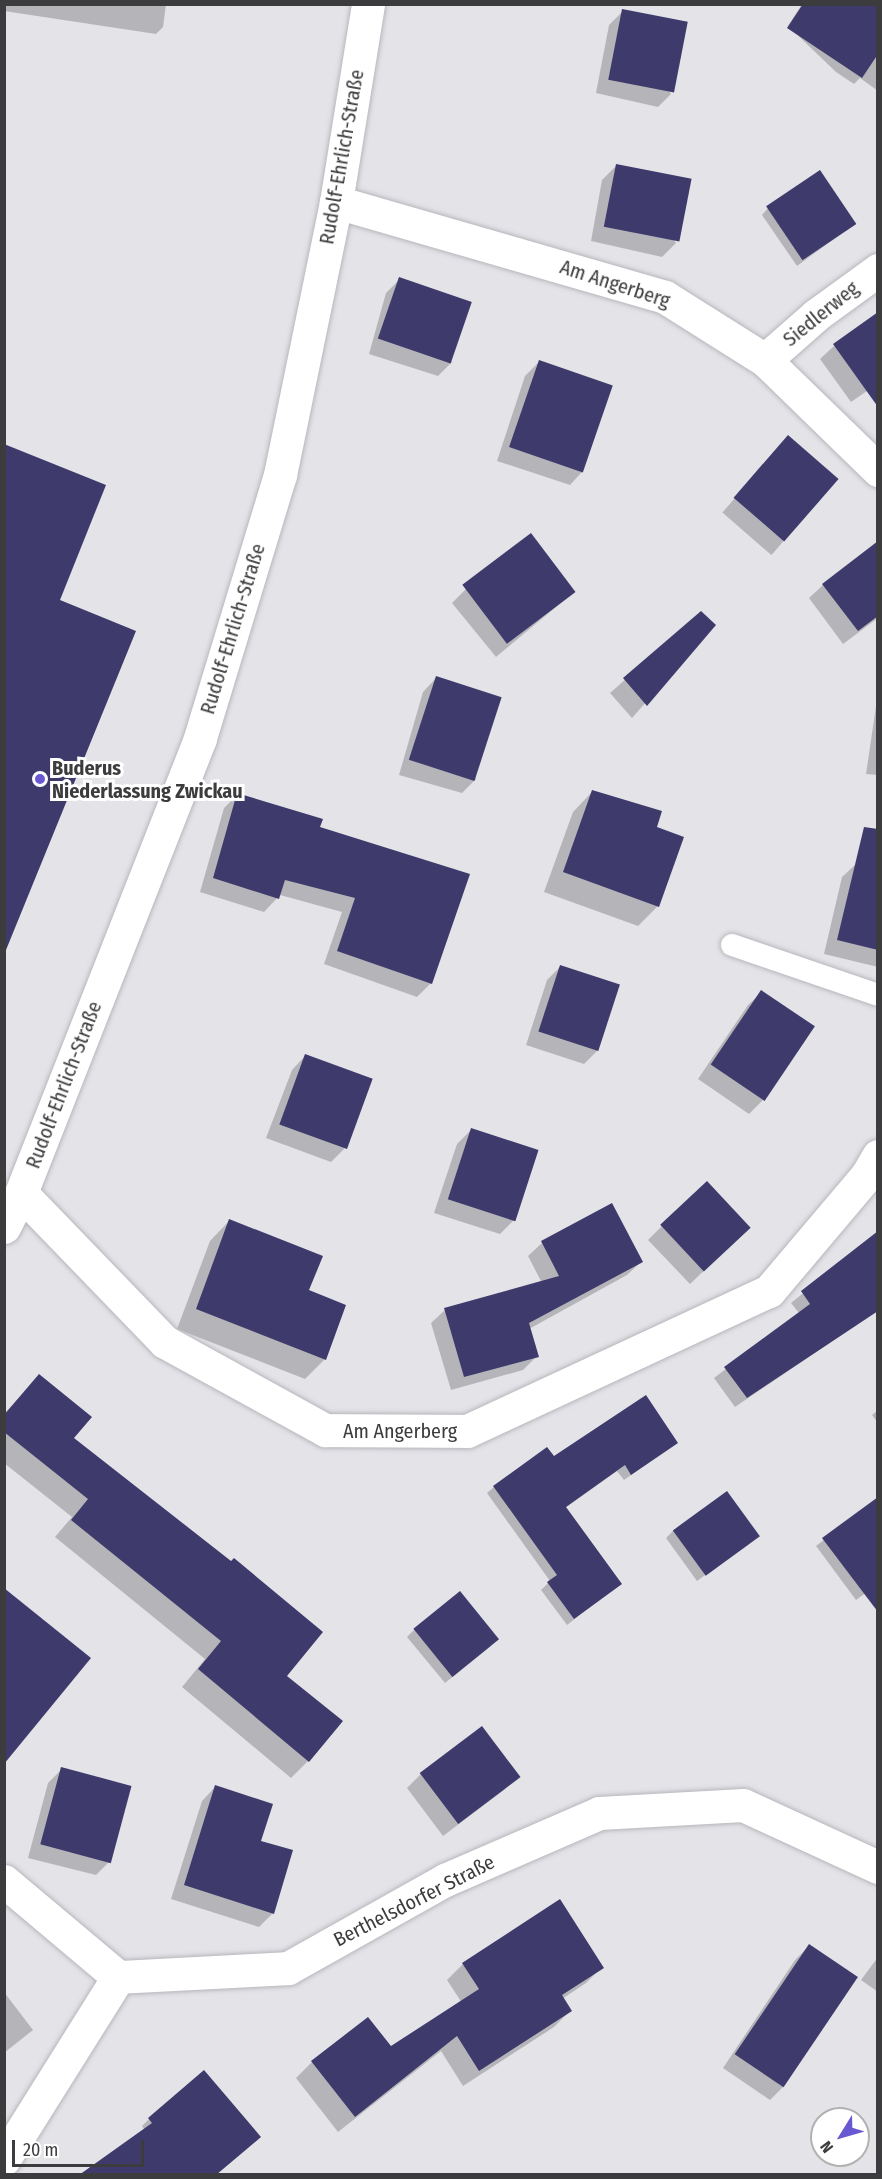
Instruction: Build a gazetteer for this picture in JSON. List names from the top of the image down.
{
  "streets": {
    "street": [
      "Rudolf-Ehrlich-Straße",
      "Am Angerberg",
      "Siedlerweg",
      "Berthelsdorfer Straße"
    ]
  },
  "crossings": [
    ["Rudolf-Ehrlich-Straße", "Am Angerberg"],
    ["Am Angerberg", "Siedlerweg"]
  ],
  "places": ["Buderus Niederlassung Zwickau"],
  "scale_bar": "20 m",
  "north": "bottom left"
}
